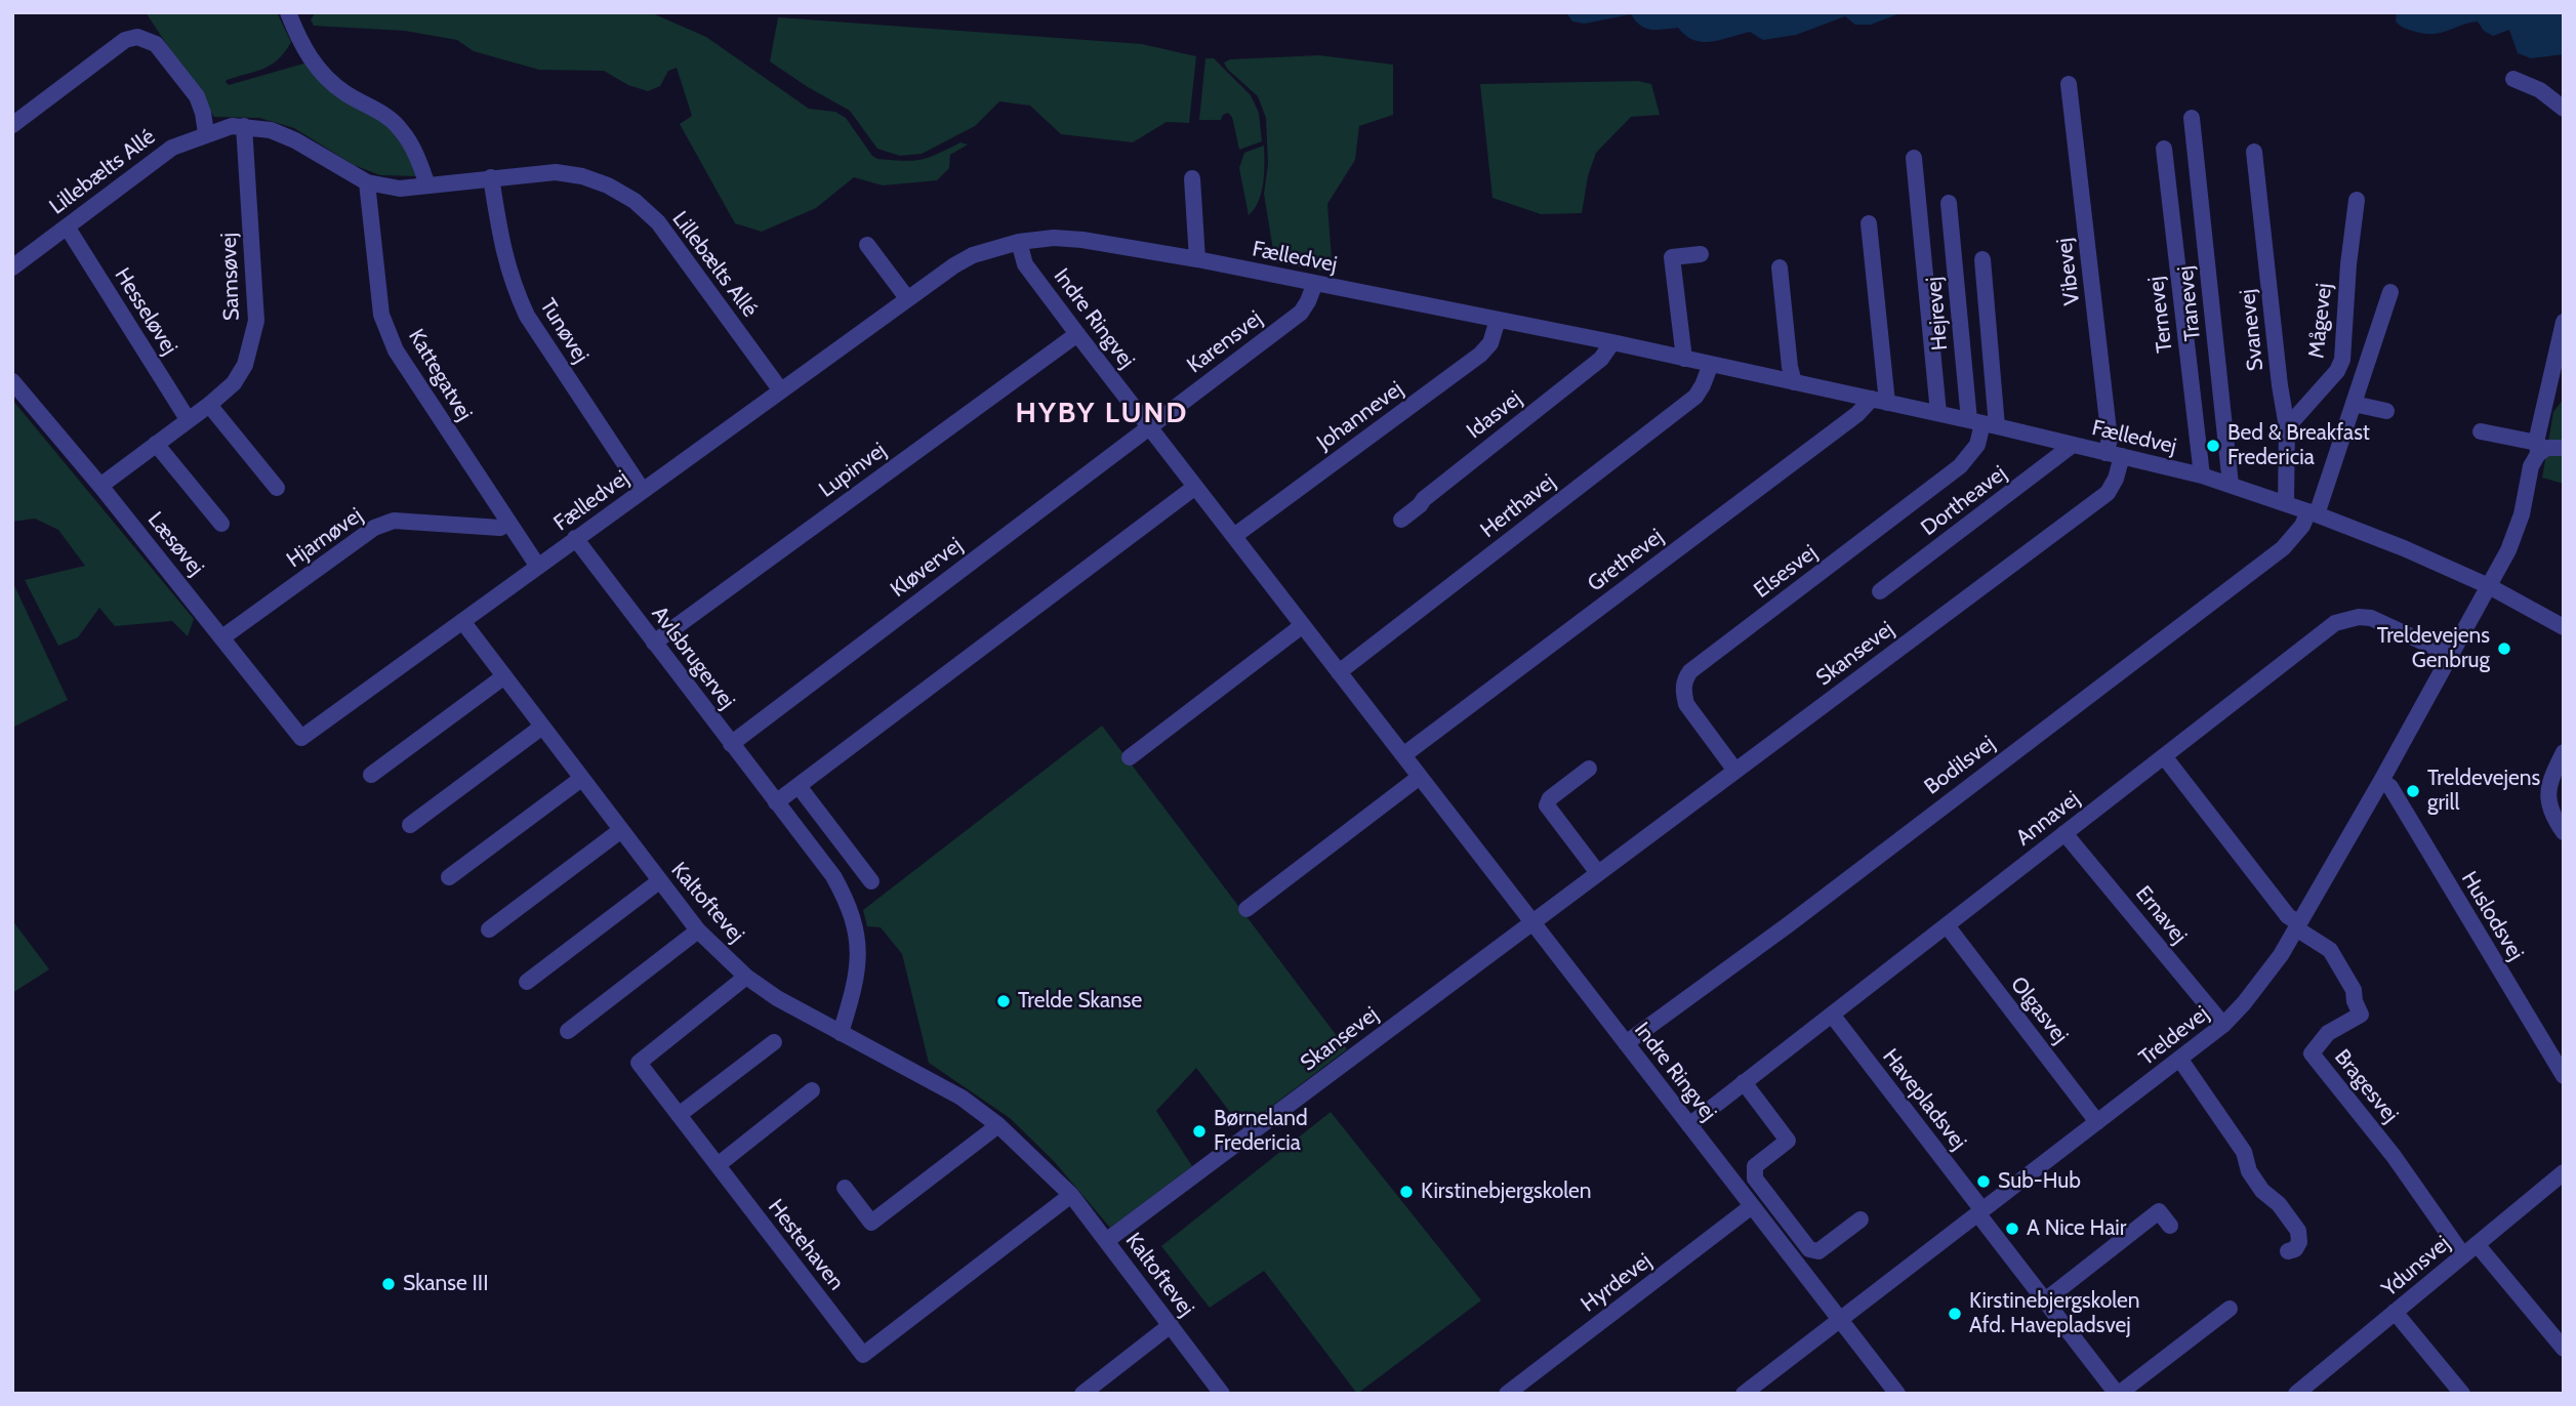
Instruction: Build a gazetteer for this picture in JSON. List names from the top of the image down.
{
  "streets": {
    "street": [
      "Lillebælts Allé",
      "Fælledvej",
      "Vibevej",
      "Samsøvej",
      "Tranevej",
      "Hesseløvej",
      "Hejrevej",
      "Ternevej",
      "Indre Ringvej",
      "Mågevej",
      "Svanevej",
      "Tunøvej",
      "Karensvej",
      "Kattegatvej",
      "Idasvej",
      "Johannevej",
      "Lupinvej",
      "Dortheavej",
      "Herthavej",
      "Hjarnøvej",
      "Læsøvej",
      "Grethevej",
      "Kløvervej",
      "Elsesvej",
      "Skansevej",
      "Avlsbrugervej",
      "Bodilsvej",
      "Annavej",
      "Kaltoftevej",
      "Ernavej",
      "Huslodsvej",
      "Olgasvej",
      "Treldevej",
      "Bragesvej",
      "Havepladsvej",
      "Hestehaven",
      "Ydunsvej",
      "Hyrdevej"
    ]
  },
  "crossings": [
    ["Lillebælts Allé", "Fælledvej"],
    ["Lillebælts Allé", "Samsøvej"],
    ["Lillebælts Allé", "Hesseløvej"],
    ["Lillebælts Allé", "Tunøvej"],
    ["Lillebælts Allé", "Kattegatvej"],
    ["Fælledvej", "Vibevej"],
    ["Fælledvej", "Tranevej"],
    ["Fælledvej", "Hejrevej"],
    ["Fælledvej", "Ternevej"],
    ["Fælledvej", "Indre Ringvej"],
    ["Fælledvej", "Svanevej"],
    ["Fælledvej", "Tunøvej"],
    ["Fælledvej", "Karensvej"],
    ["Fælledvej", "Kattegatvej"],
    ["Fælledvej", "Idasvej"],
    ["Fælledvej", "Johannevej"],
    ["Fælledvej", "Dortheavej"],
    ["Fælledvej", "Herthavej"],
    ["Fælledvej", "Læsøvej"],
    ["Fælledvej", "Grethevej"],
    ["Fælledvej", "Elsesvej"],
    ["Fælledvej", "Skansevej"],
    ["Fælledvej", "Avlsbrugervej"],
    ["Fælledvej", "Bodilsvej"],
    ["Fælledvej", "Kaltoftevej"],
    ["Fælledvej", "Treldevej"],
    ["Vibevej", "Skansevej"],
    ["Samsøvej", "Hesseløvej"],
    ["Samsøvej", "Læsøvej"],
    ["Hejrevej", "Elsesvej"],
    ["Indre Ringvej", "Karensvej"],
    ["Indre Ringvej", "Johannevej"],
    ["Indre Ringvej", "Lupinvej"],
    ["Indre Ringvej", "Herthavej"],
    ["Indre Ringvej", "Grethevej"],
    ["Indre Ringvej", "Kløvervej"],
    ["Indre Ringvej", "Skansevej"],
    ["Indre Ringvej", "Bodilsvej"],
    ["Indre Ringvej", "Annavej"],
    ["Indre Ringvej", "Treldevej"],
    ["Indre Ringvej", "Hyrdevej"],
    ["Mågevej", "Svanevej"],
    ["Karensvej", "Kløvervej"],
    ["Kattegatvej", "Hjarnøvej"],
    ["Lupinvej", "Avlsbrugervej"],
    ["Hjarnøvej", "Læsøvej"],
    ["Kløvervej", "Avlsbrugervej"],
    ["Elsesvej", "Skansevej"],
    ["Skansevej", "Kaltoftevej"],
    ["Avlsbrugervej", "Kaltoftevej"],
    ["Annavej", "Ernavej"],
    ["Annavej", "Olgasvej"],
    ["Annavej", "Treldevej"],
    ["Annavej", "Havepladsvej"],
    ["Kaltoftevej", "Hestehaven"],
    ["Ernavej", "Treldevej"],
    ["Huslodsvej", "Treldevej"],
    ["Olgasvej", "Treldevej"],
    ["Treldevej", "Bragesvej"],
    ["Treldevej", "Havepladsvej"],
    ["Bragesvej", "Ydunsvej"]
  ],
  "districts": ["HYBY LUND"],
  "places": [
    "Bed & Breakfast Fredericia",
    "Treldevejens Genbrug",
    "Treldevejens grill",
    "Trelde Skanse",
    "Børneland Fredericia",
    "Sub-Hub",
    "Kirstinebjergskolen",
    "A Nice Hair",
    "Skanse III",
    "Kirstinebjergskolen Afd. Havepladsvej"
  ]
}
